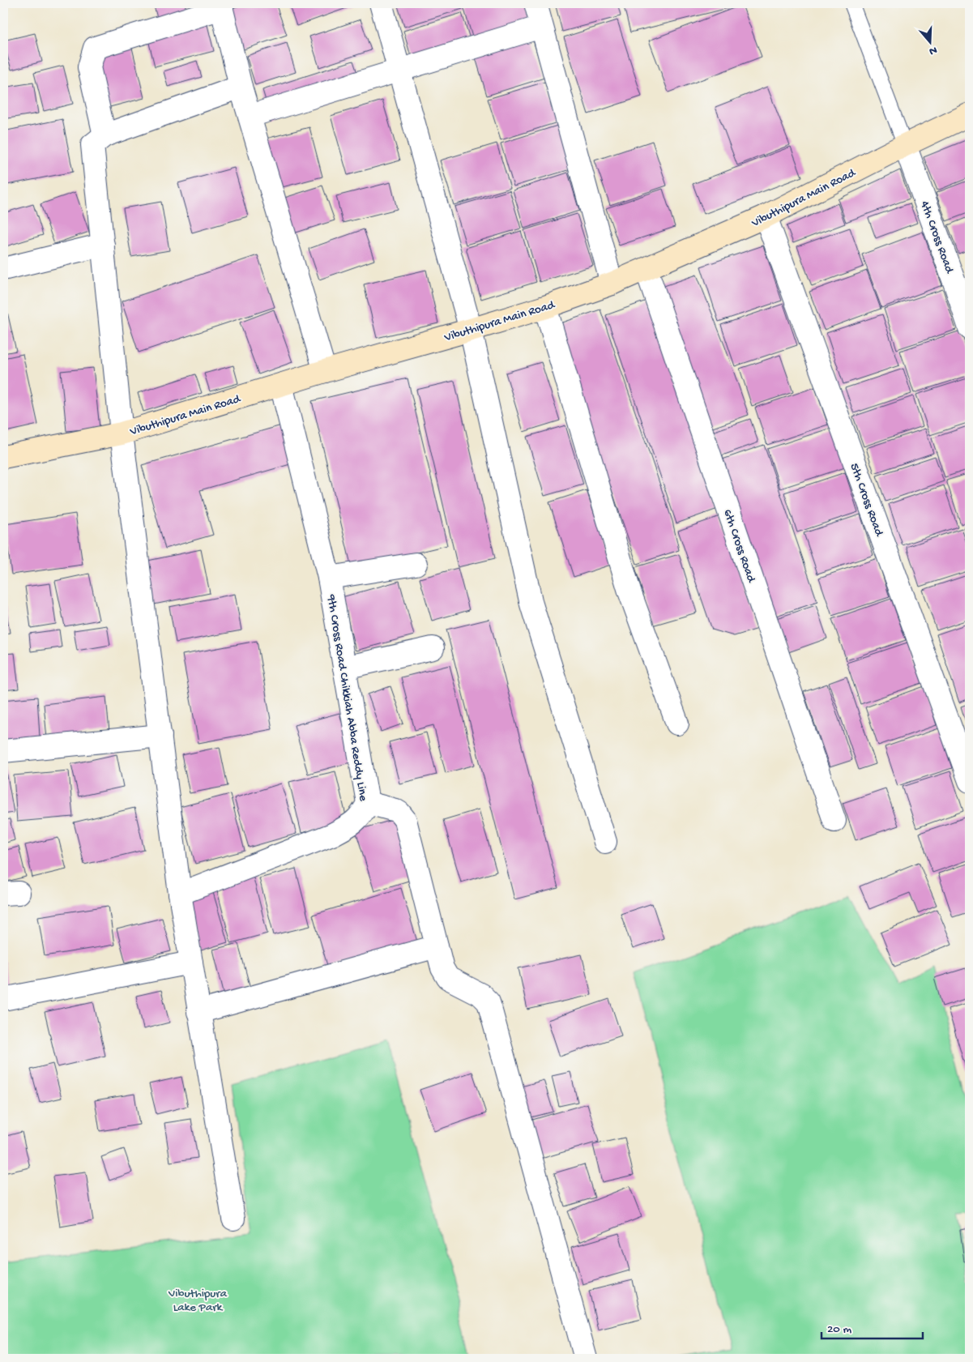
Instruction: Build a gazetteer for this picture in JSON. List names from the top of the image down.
{
  "streets": {
    "street": [
      "Vibuthipura Main Road",
      "4th Cross Road",
      "5th Cross Road",
      "6th Cross Road",
      "9th Cross Road Chikkiah Abba Reddy Line"
    ]
  },
  "crossings": [
    ["Vibuthipura Main Road", "4th Cross Road"],
    ["Vibuthipura Main Road", "5th Cross Road"],
    ["Vibuthipura Main Road", "6th Cross Road"],
    ["Vibuthipura Main Road", "9th Cross Road Chikkiah Abba Reddy Line"]
  ],
  "parks": ["Vibuthipura Lake Park"],
  "scale_bar": "20 m",
  "north": "bottom"
}
